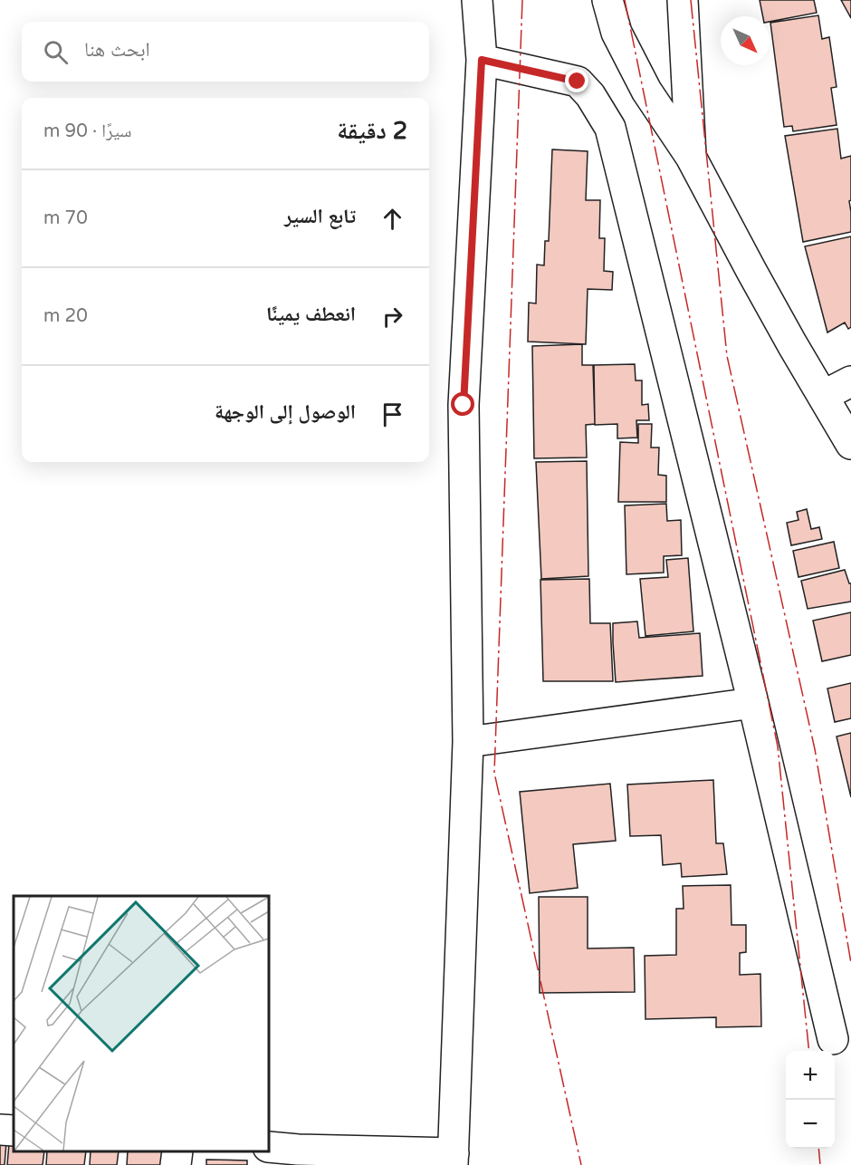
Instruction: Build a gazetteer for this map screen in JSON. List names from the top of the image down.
{
  "north": "bottom right",
  "page": {
    "search": "ابحث هنا",
    "heading": ["2 دقيقة", "سيرًا · 90 m"],
    "list": [
      ["تابع السير", "70 m"],
      ["انعطف يمينًا", "20 m"],
      "الوصول إلى الوجهة"
    ],
    "map_buttons": ["+", "−"]
  }
}
